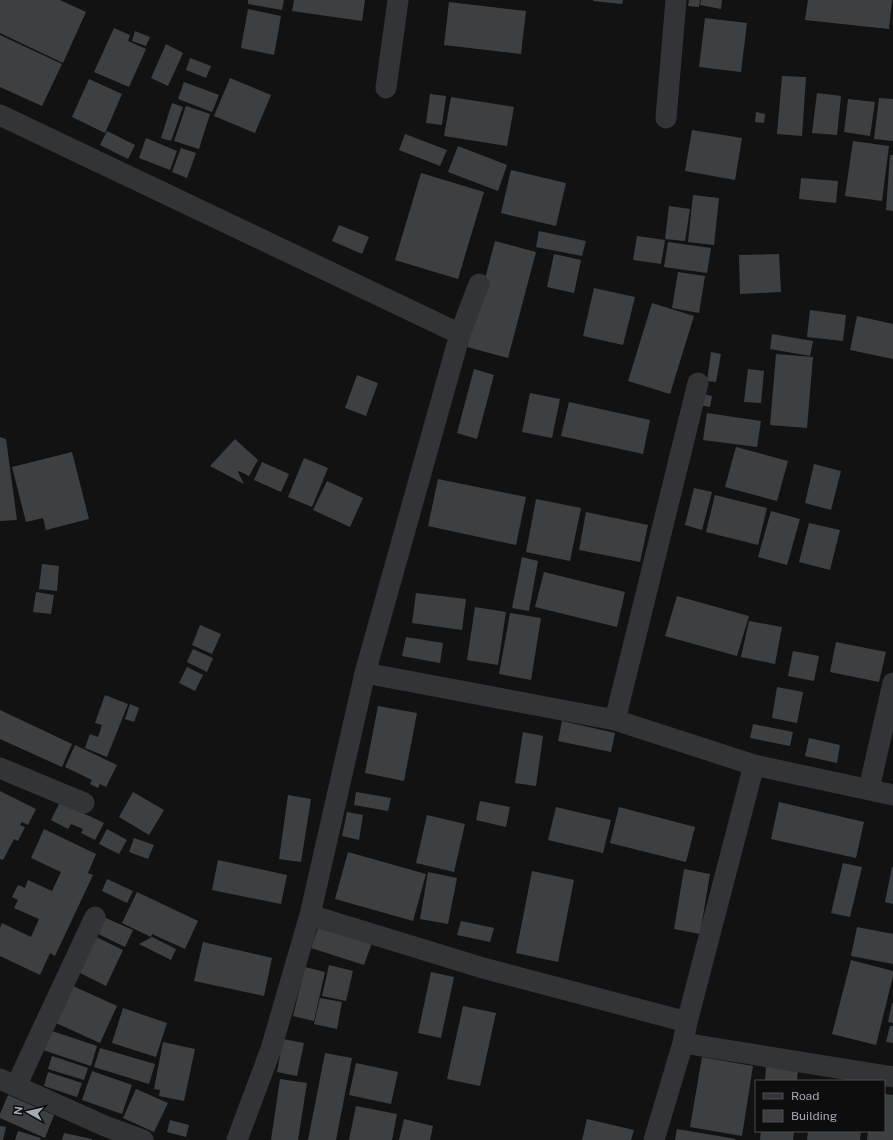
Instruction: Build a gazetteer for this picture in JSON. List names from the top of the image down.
{
  "legend": ["Road", "Building"],
  "north": "left"
}
